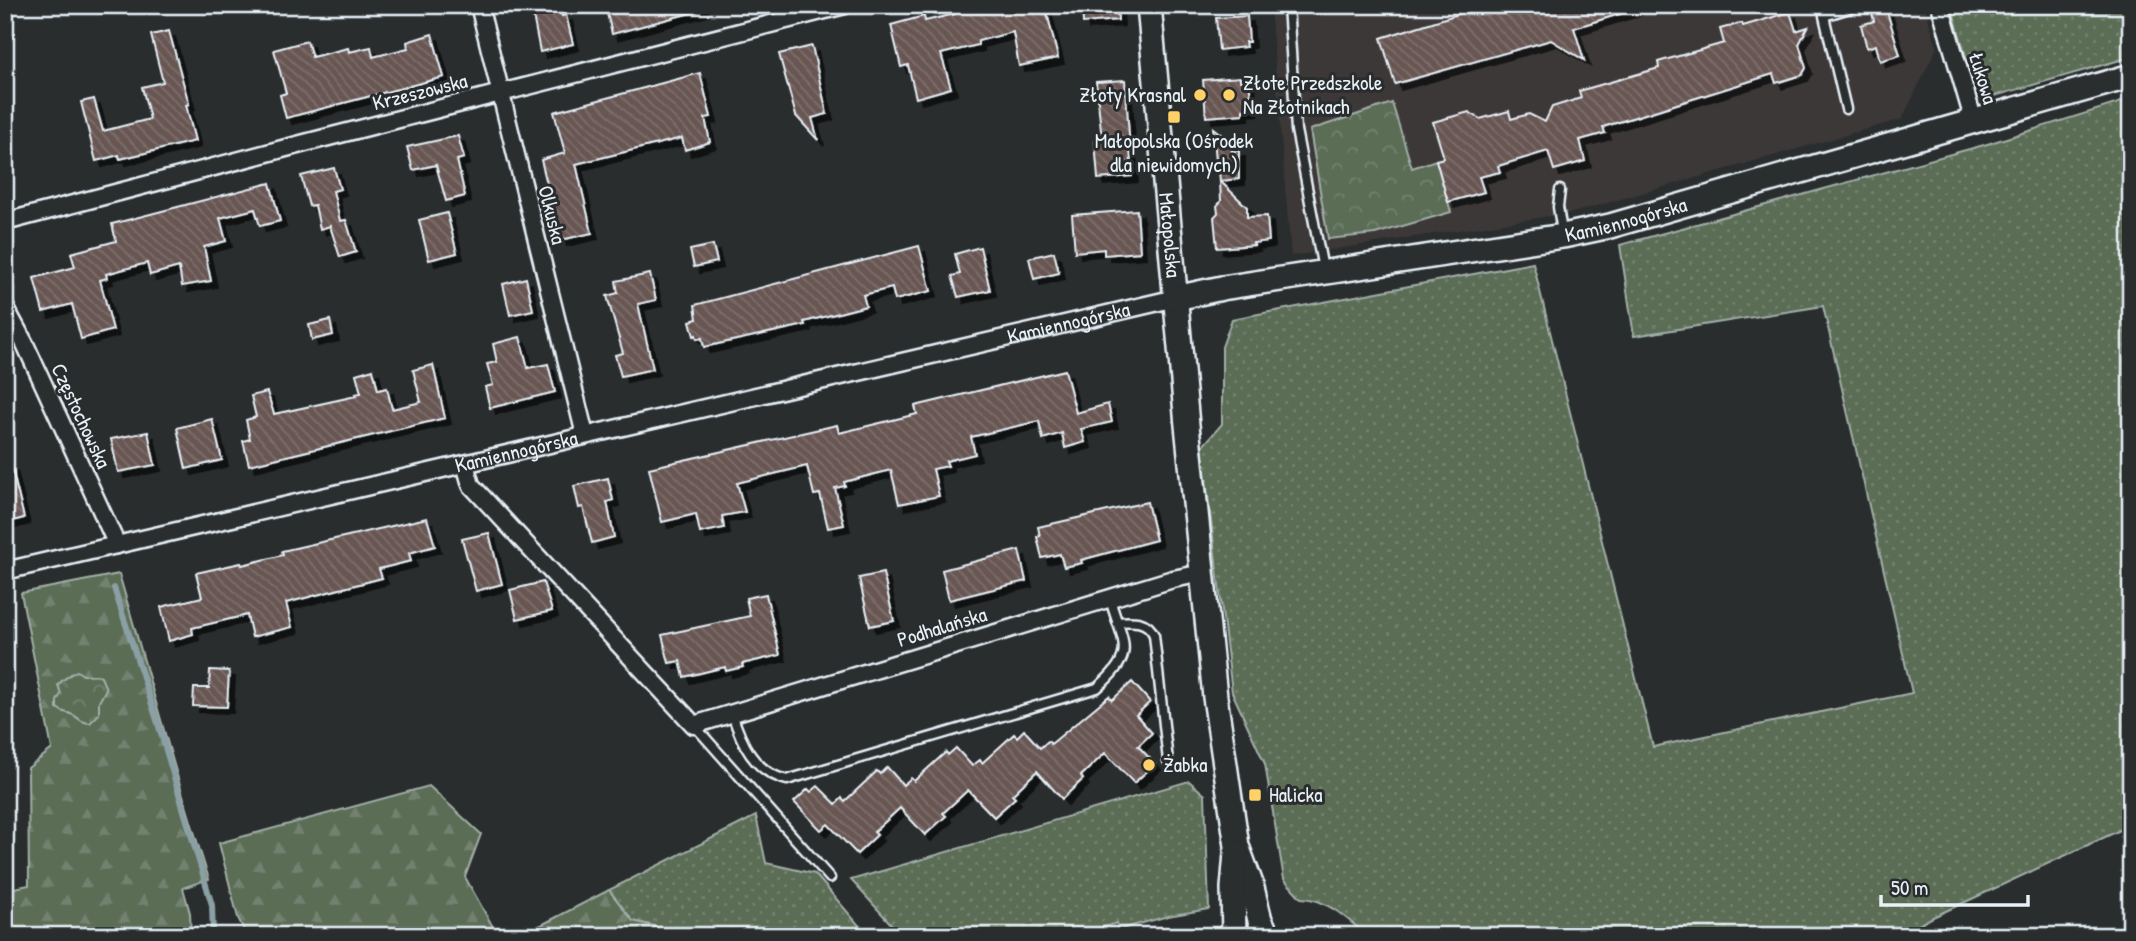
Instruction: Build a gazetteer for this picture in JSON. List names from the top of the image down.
{
  "streets": {
    "street": [
      "Łukowa",
      "Krzeszowska",
      "Olkuska",
      "Kamiennogórska",
      "Małopolska",
      "Częstochowska",
      "Podhalańska"
    ]
  },
  "crossings": [
    ["Łukowa", "Kamiennogórska"],
    ["Krzeszowska", "Olkuska"],
    ["Olkuska", "Kamiennogórska"],
    ["Kamiennogórska", "Małopolska"],
    ["Kamiennogórska", "Częstochowska"]
  ],
  "places": {
    "other": ["Złoty Krasnal", "Złote Przedszkole Na Złotnikach", "Żabka"],
    "transit": ["Małopolska (Ośrodek dla niewidomych)", "Halicka"]
  },
  "scale_bar": "50 m"
}
